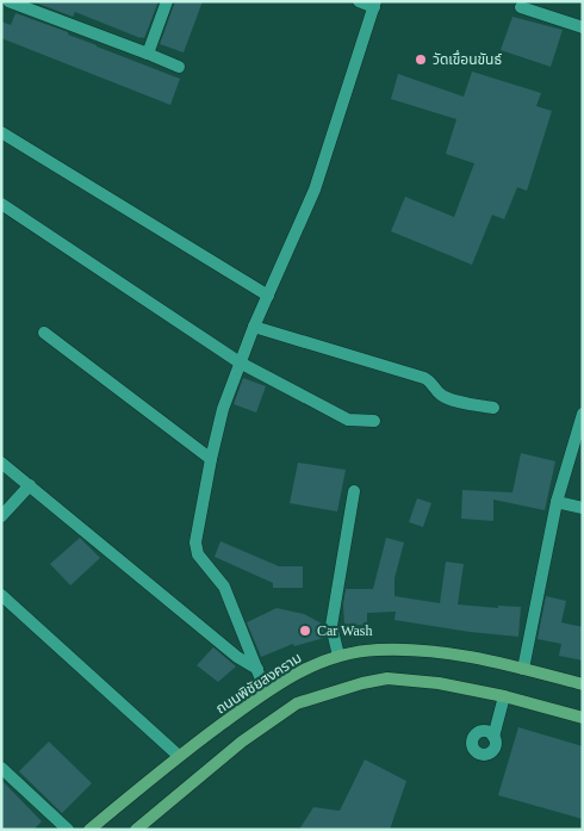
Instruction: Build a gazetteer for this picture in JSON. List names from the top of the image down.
{
  "streets": {
    "main road": ["ถนนพิชัยสงคราม"]
  },
  "places": ["วัดเขื่อนขันธ์", "Car Wash"]
}
